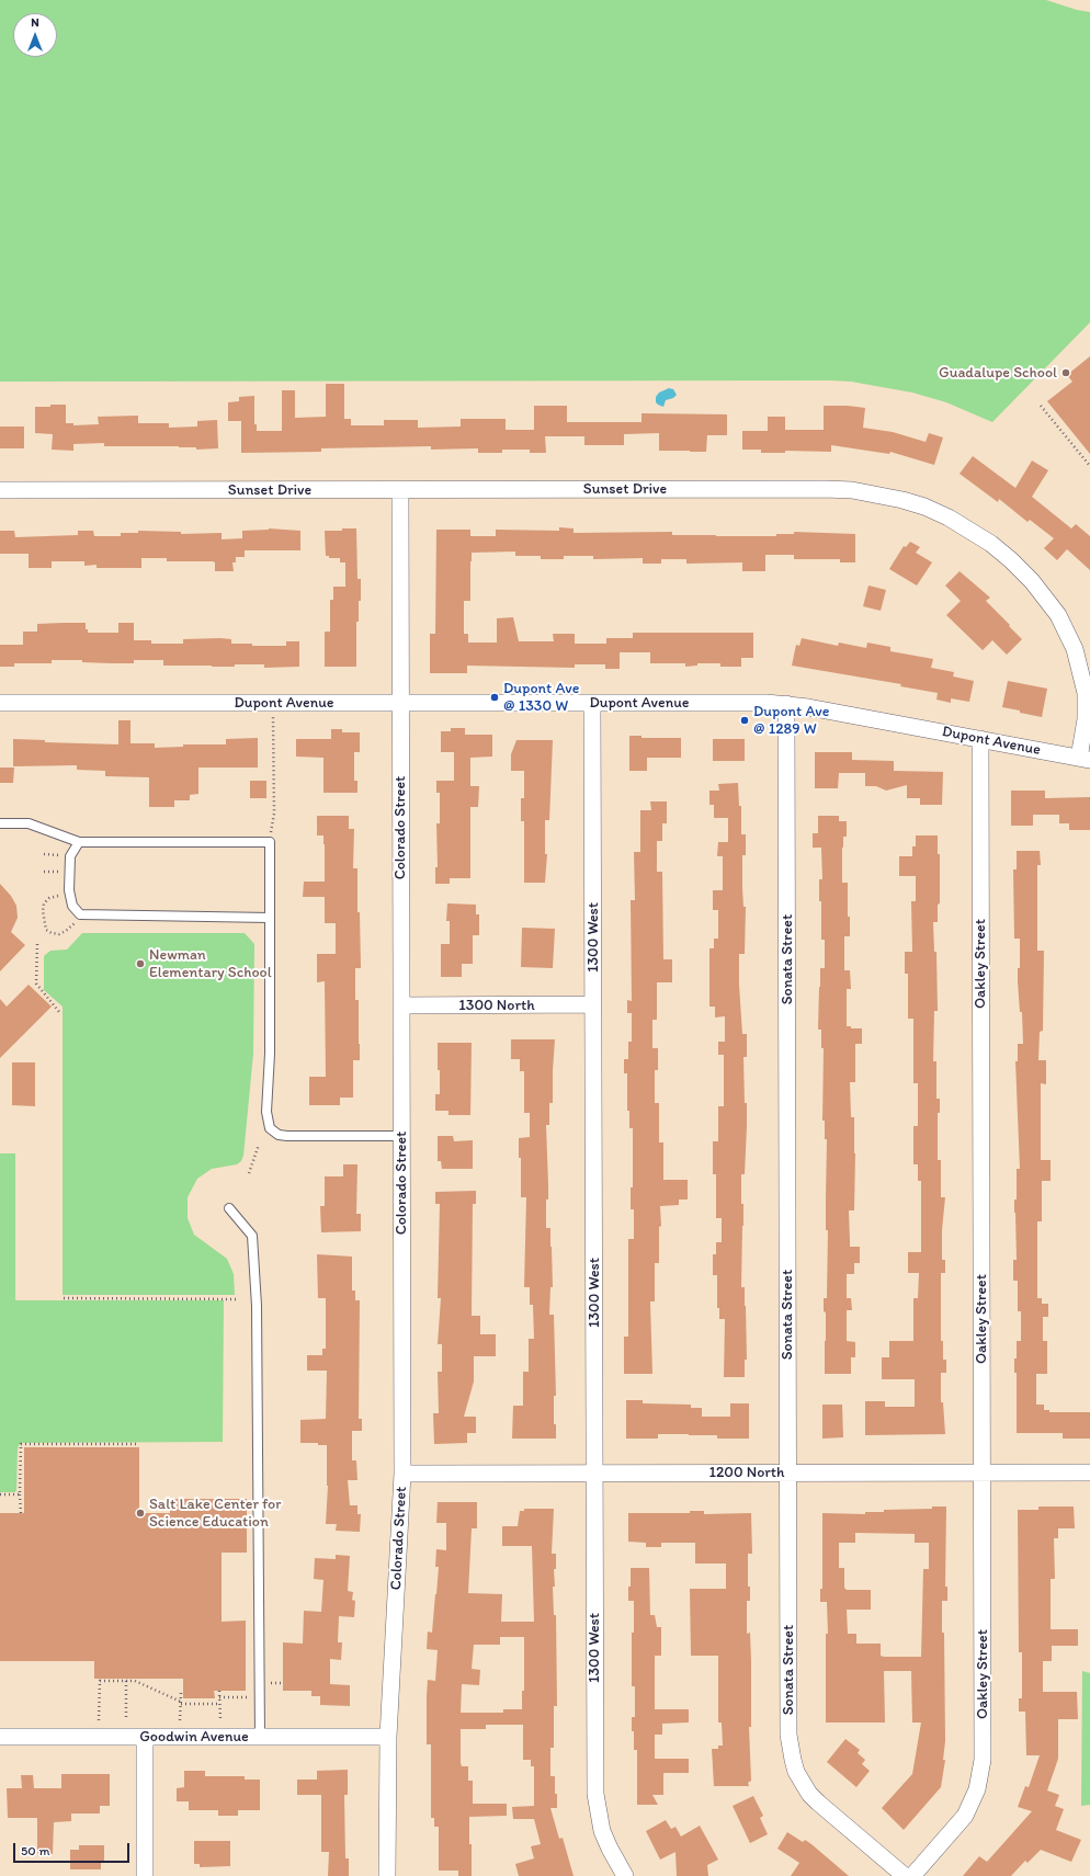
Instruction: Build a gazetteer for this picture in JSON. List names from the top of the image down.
{
  "streets": {
    "street": [
      "Sunset Drive",
      "Dupont Avenue",
      "Colorado Street",
      "1300 West",
      "Sonata Street",
      "Oakley Street",
      "1300 North",
      "1200 North",
      "Goodwin Avenue"
    ]
  },
  "crossings": [
    ["Sunset Drive", "Dupont Avenue"],
    ["Sunset Drive", "Colorado Street"],
    ["Dupont Avenue", "Colorado Street"],
    ["Dupont Avenue", "1300 West"],
    ["Dupont Avenue", "Sonata Street"],
    ["Dupont Avenue", "Oakley Street"],
    ["Colorado Street", "1300 North"],
    ["Colorado Street", "1200 North"],
    ["Colorado Street", "Goodwin Avenue"],
    ["1300 West", "1300 North"],
    ["1300 West", "1200 North"],
    ["Sonata Street", "1200 North"],
    ["Oakley Street", "1200 North"]
  ],
  "places": [
    "Guadalupe School",
    "Dupont Ave @ 1330 W",
    "Dupont Ave @ 1289 W",
    "Newman Elementary School",
    "Salt Lake Center for Science Education"
  ],
  "scale_bar": "50 m",
  "north": "top"
}
